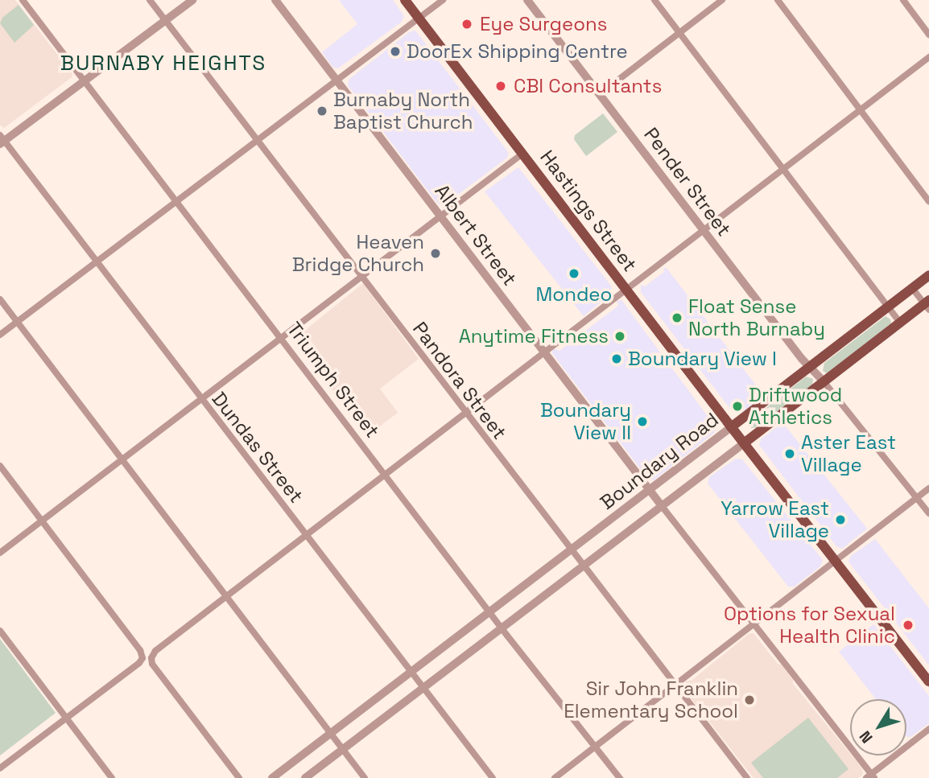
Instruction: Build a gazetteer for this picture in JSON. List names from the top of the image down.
{
  "streets": {
    "main road": ["Hastings Street", "Boundary Road"],
    "street": [
      "Pender Street",
      "Albert Street",
      "Triumph Street",
      "Pandora Street",
      "Dundas Street"
    ]
  },
  "crossings": [
    ["Pender Street", "Boundary Road"],
    ["Hastings Street", "Boundary Road"],
    ["Albert Street", "Boundary Road"],
    ["Triumph Street", "Boundary Road"],
    ["Pandora Street", "Boundary Road"],
    ["Dundas Street", "Boundary Road"]
  ],
  "districts": ["BURNABY HEIGHTS"],
  "places": [
    "Eye Surgeons",
    "DoorEx Shipping Centre",
    "CBI Consultants",
    "Burnaby North Baptist Church",
    "Heaven Bridge Church",
    "Mondeo",
    "Float Sense North Burnaby",
    "Anytime Fitness",
    "Boundary View I",
    "Driftwood Athletics",
    "Boundary View II",
    "Aster East Village",
    "Yarrow East Village",
    "Options for Sexual Health Clinic",
    "Sir John Franklin Elementary School"
  ],
  "north": "bottom left"
}
